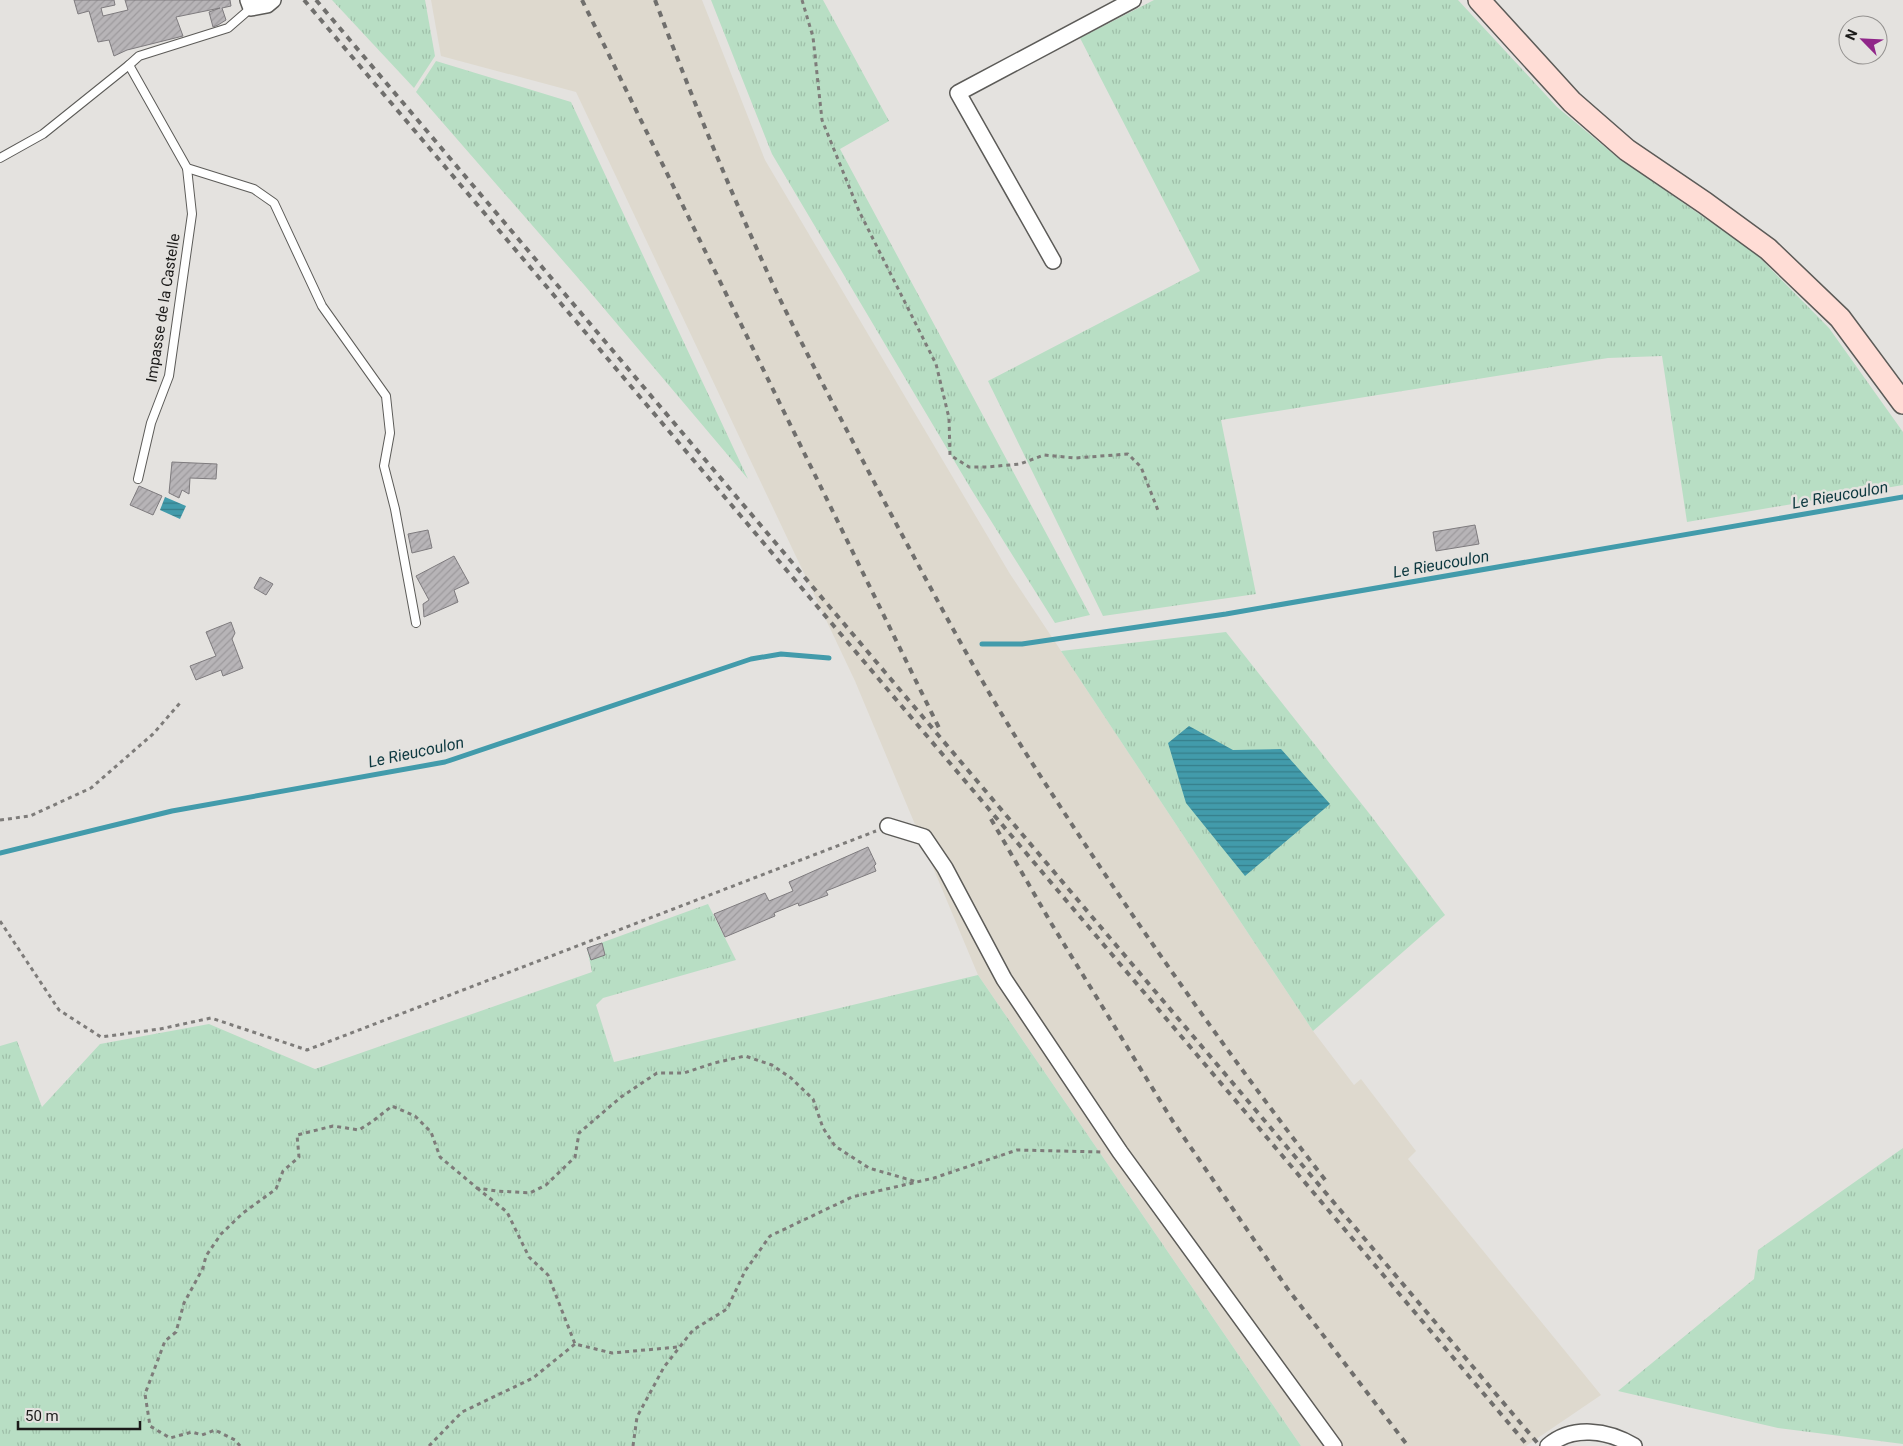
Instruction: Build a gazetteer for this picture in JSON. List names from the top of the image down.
{
  "streets": {
    "lane": ["Impasse de la Castelle"]
  },
  "water": ["Le Rieucoulon"],
  "scale_bar": "50 m",
  "north": "top left"
}
